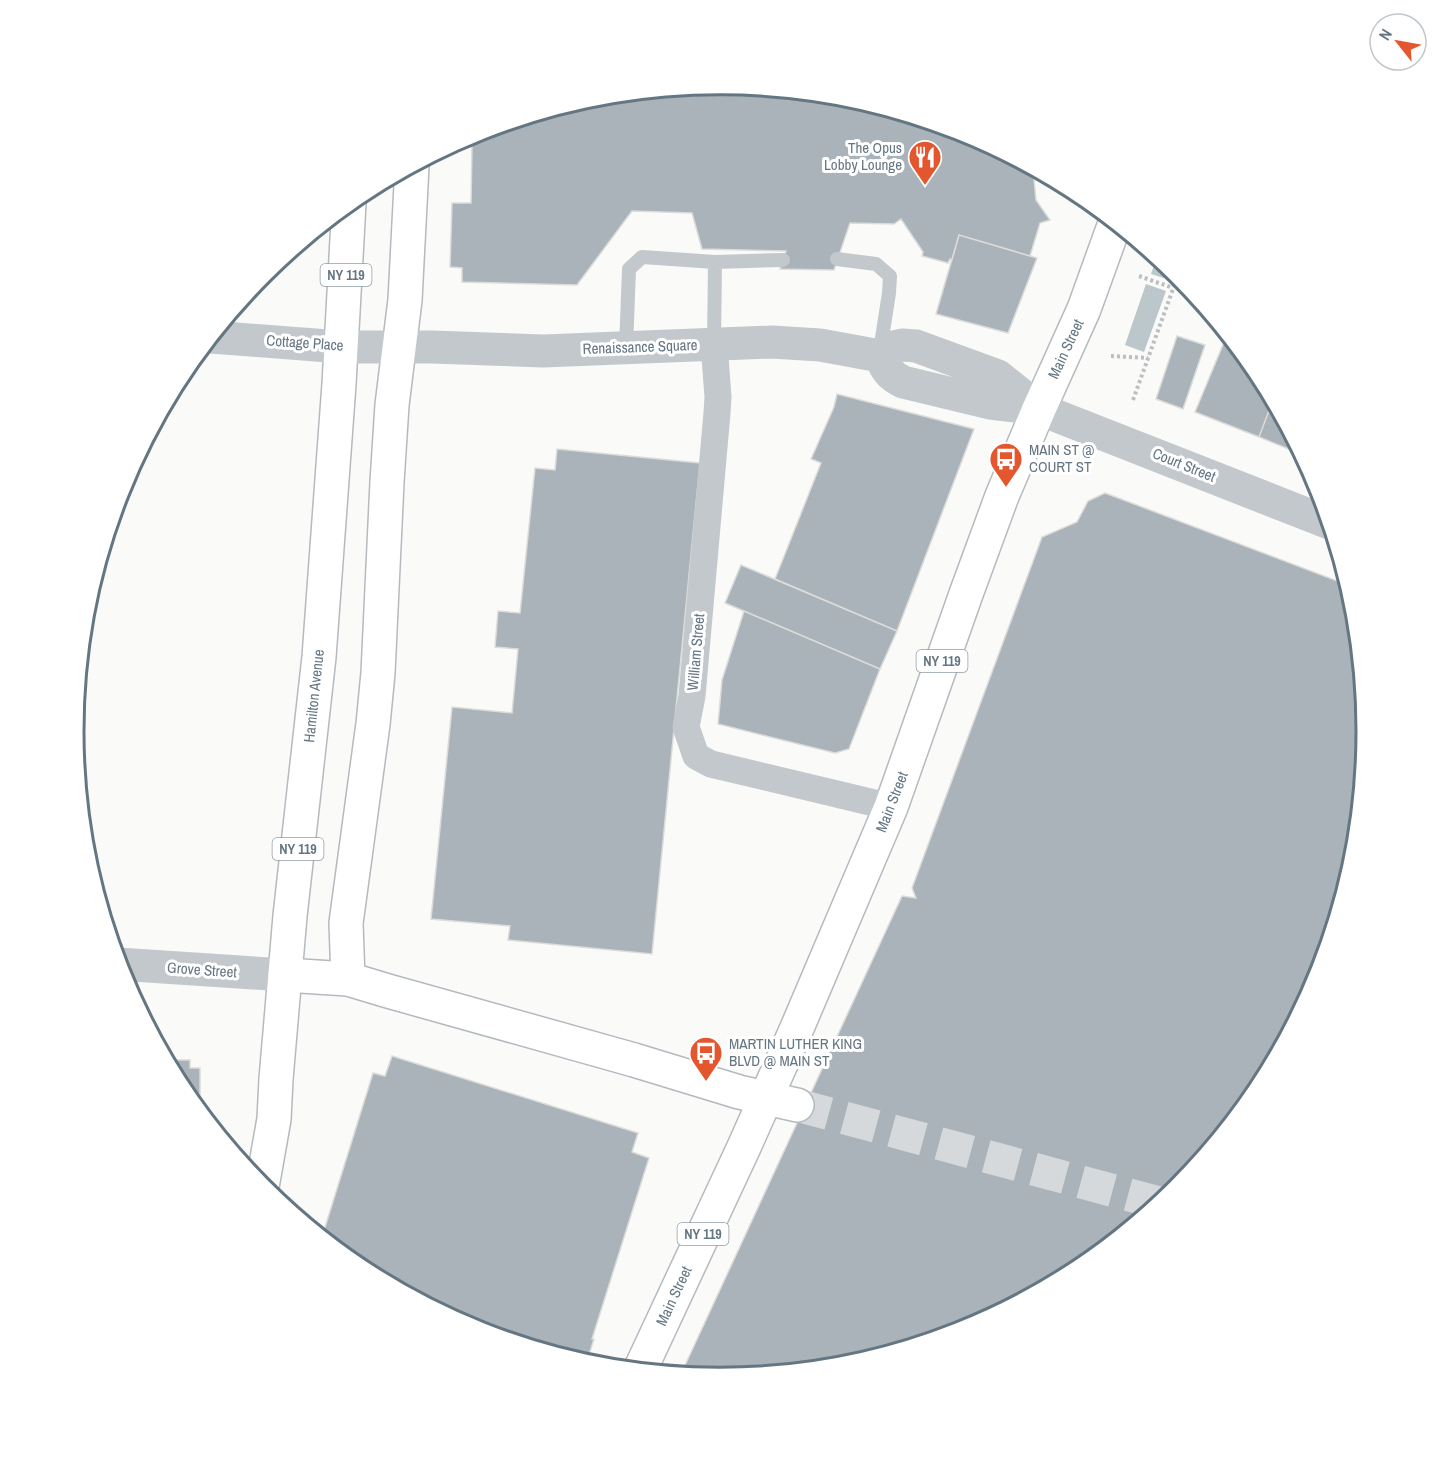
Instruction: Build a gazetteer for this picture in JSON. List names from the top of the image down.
{
  "streets": {
    "main road": ["NY 119", "Main Street", "Hamilton Avenue"],
    "street": [
      "Cottage Place",
      "Renaissance Square",
      "Court Street",
      "William Street",
      "Grove Street"
    ]
  },
  "crossings": [
    ["Cottage Place", "Renaissance Square"],
    ["Cottage Place", "Hamilton Avenue"],
    ["Renaissance Square", "William Street"],
    ["Main Street", "Court Street"],
    ["Main Street", "William Street"],
    ["Hamilton Avenue", "Grove Street"]
  ],
  "places": {
    "restaurant": ["The Opus Lobby Lounge"],
    "bus stop": ["MAIN ST @ COURT ST", "MARTIN LUTHER KING BLVD @ MAIN ST"]
  },
  "north": "top left"
}
